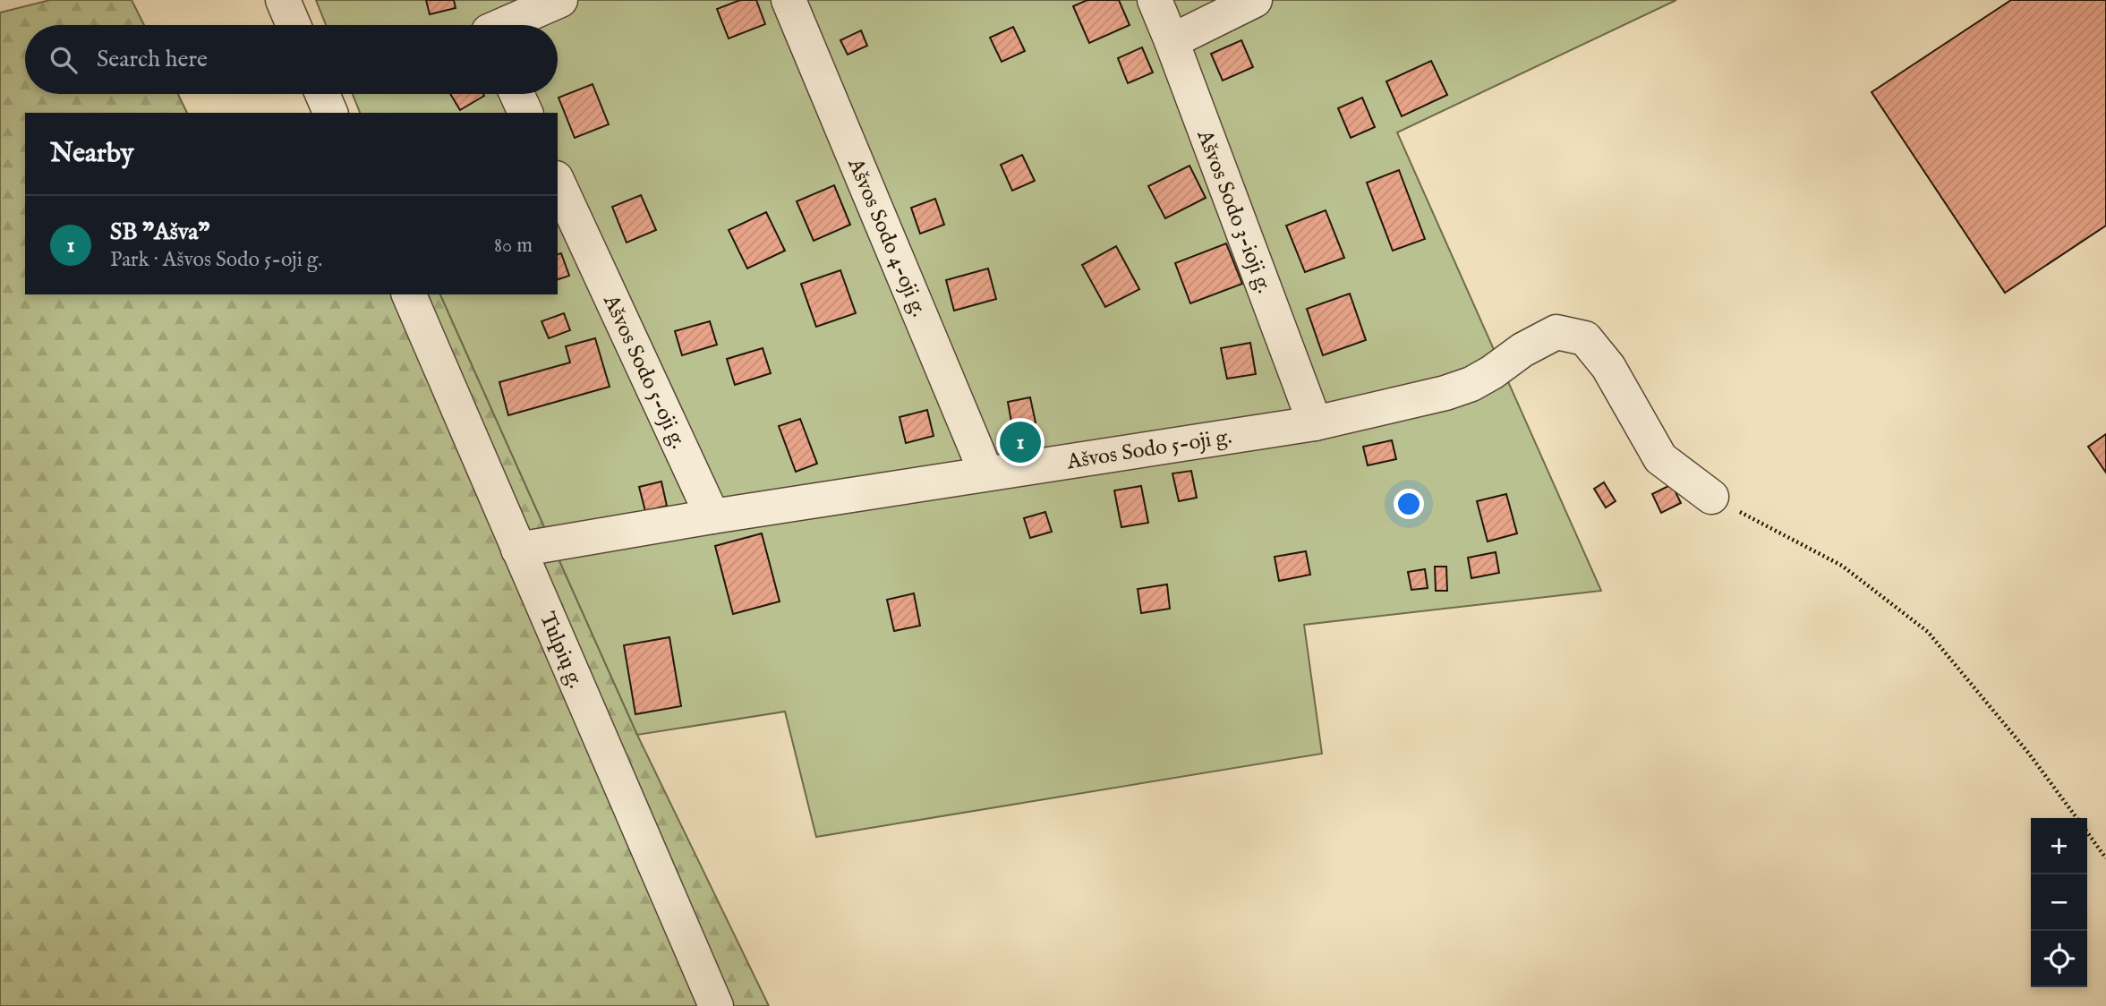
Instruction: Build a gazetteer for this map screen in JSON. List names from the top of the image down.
{
  "streets": {
    "street": [
      "Ašvos Sodo 3-ioji g.",
      "Ašvos Sodo 4-oji g.",
      "Ašvos Sodo 5-oji g.",
      "Tulpių g."
    ]
  },
  "crossings": [
    ["Ašvos Sodo 3-ioji g.", "Ašvos Sodo 5-oji g."],
    ["Ašvos Sodo 4-oji g.", "Ašvos Sodo 5-oji g."]
  ],
  "page": {
    "search": "Search here",
    "heading": "Nearby",
    "list": [
      {
        "mark": "1",
        "name": "SB \"Ašva\"",
        "note": "Park · Ašvos Sodo 5-oji g.",
        "value": "80 m"
      }
    ],
    "pins": "1",
    "map_buttons": ["+", "−"]
  }
}
